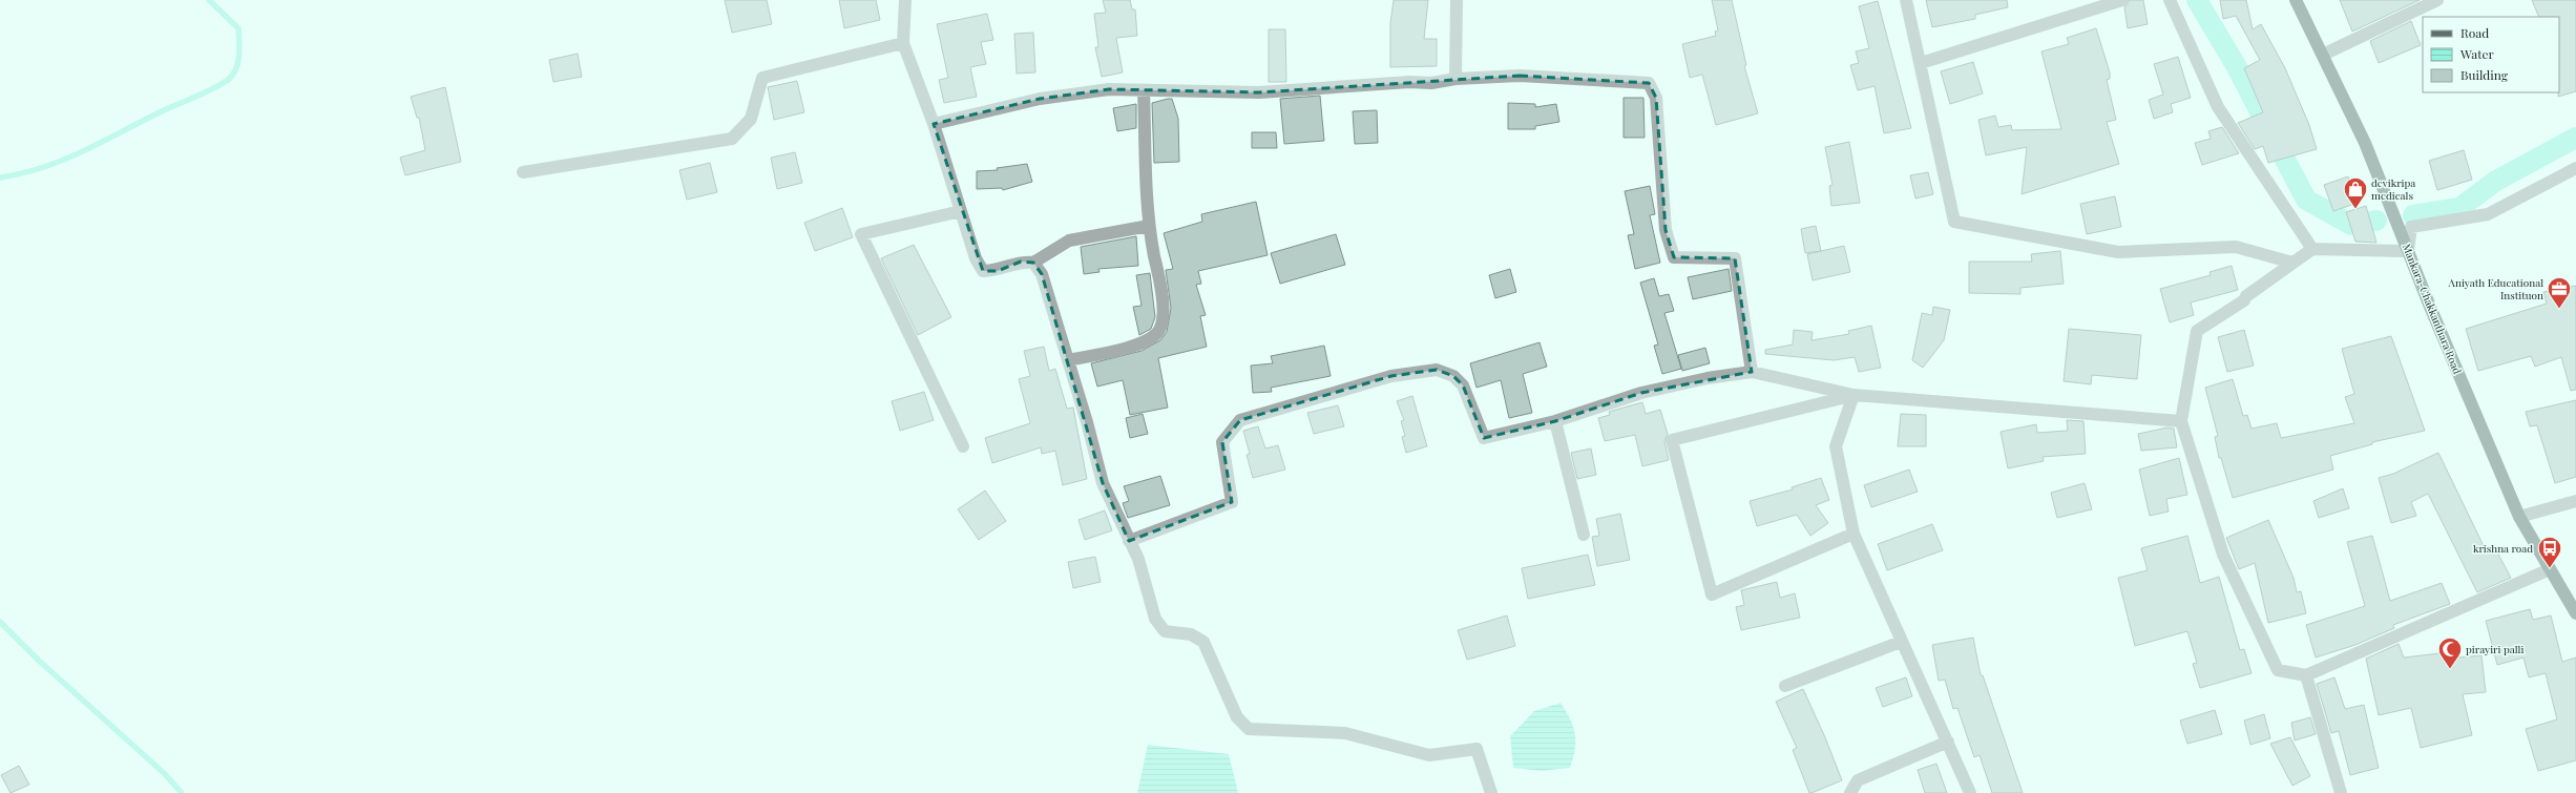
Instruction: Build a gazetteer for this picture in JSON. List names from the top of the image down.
{
  "streets": {
    "main road": ["Mankara-Chakkanthara Road"]
  },
  "places": {
    "shop": ["devikripa medicals"],
    "office": ["Aniyath Educational Instituon"],
    "bus stop": ["krishna road"],
    "mosque": ["pirayiri palli"]
  },
  "legend": ["Road", "Water", "Building"]
}
